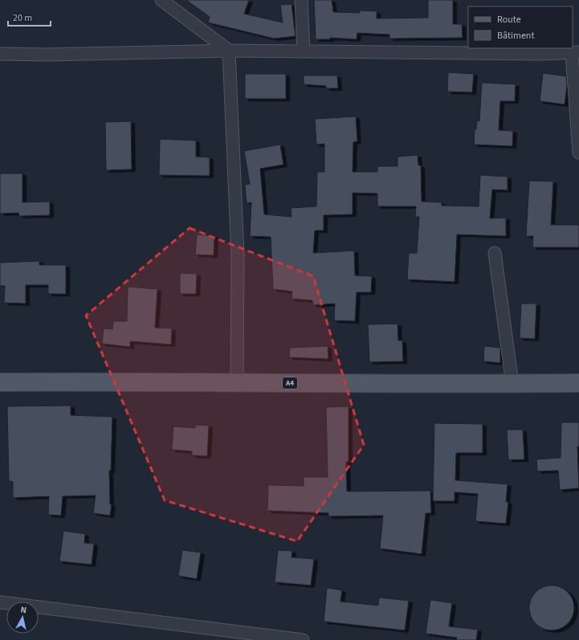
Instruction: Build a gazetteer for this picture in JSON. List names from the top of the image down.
{
  "streets": {
    "main road": ["A4"]
  },
  "legend": ["Route", "Bâtiment"],
  "scale_bar": "20 m",
  "north": "top"
}
